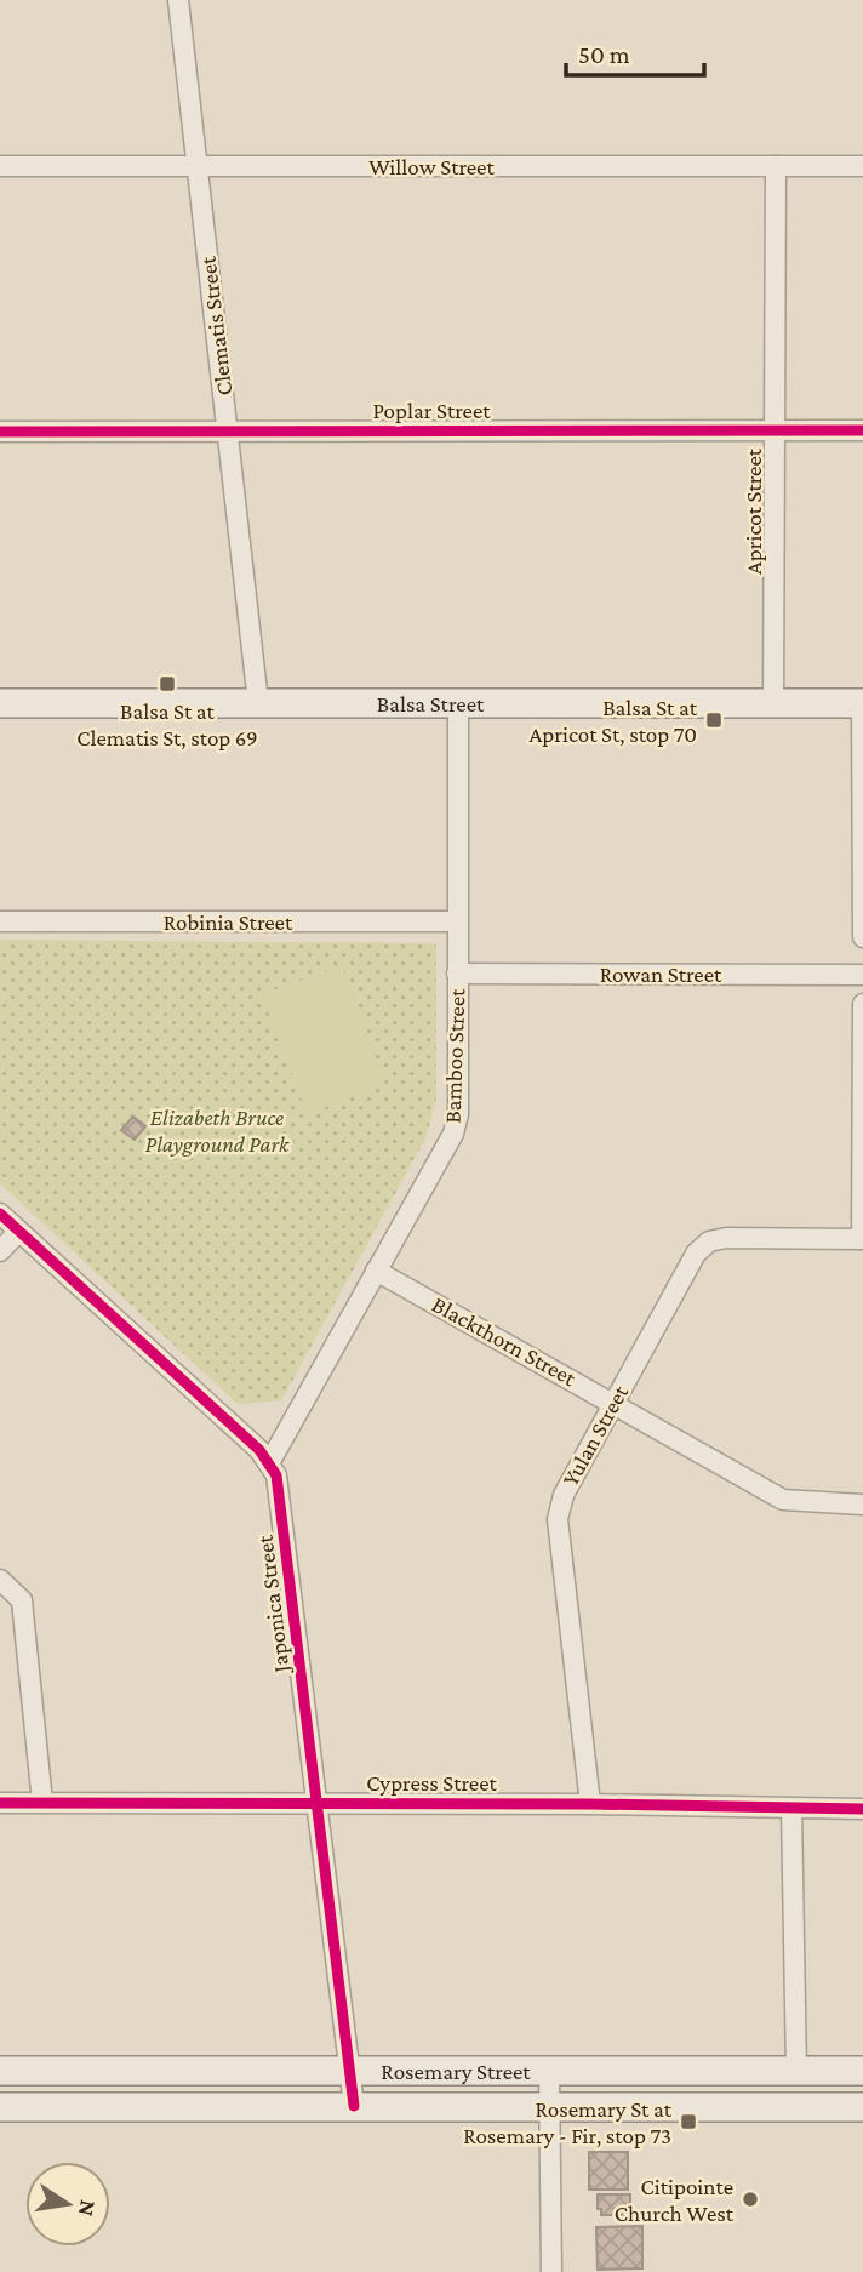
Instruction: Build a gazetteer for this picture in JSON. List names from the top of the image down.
{
  "streets": {
    "main road": ["Balsa Street", "Rosemary Street"],
    "street": [
      "Willow Street",
      "Clematis Street",
      "Poplar Street",
      "Apricot Street",
      "Robinia Street",
      "Rowan Street",
      "Bamboo Street",
      "Blackthorn Street",
      "Yulan Street",
      "Japonica Street",
      "Cypress Street"
    ]
  },
  "crossings": [
    ["Willow Street", "Clematis Street"],
    ["Willow Street", "Apricot Street"],
    ["Clematis Street", "Poplar Street"],
    ["Clematis Street", "Balsa Street"],
    ["Poplar Street", "Apricot Street"],
    ["Apricot Street", "Balsa Street"],
    ["Balsa Street", "Bamboo Street"],
    ["Robinia Street", "Bamboo Street"],
    ["Rowan Street", "Bamboo Street"],
    ["Bamboo Street", "Blackthorn Street"],
    ["Bamboo Street", "Japonica Street"],
    ["Blackthorn Street", "Yulan Street"],
    ["Yulan Street", "Cypress Street"],
    ["Japonica Street", "Cypress Street"],
    ["Japonica Street", "Rosemary Street"]
  ],
  "parks": ["Elizabeth Bruce Playground Park"],
  "places": {
    "transit": ["Balsa St at Clematis St, stop 69", "Balsa St at Apricot St, stop 70", "Rosemary St at Rosemary - Fir, stop 73"],
    "other": ["Citipointe Church West"]
  },
  "scale_bar": "50 m",
  "north": "right"
}
